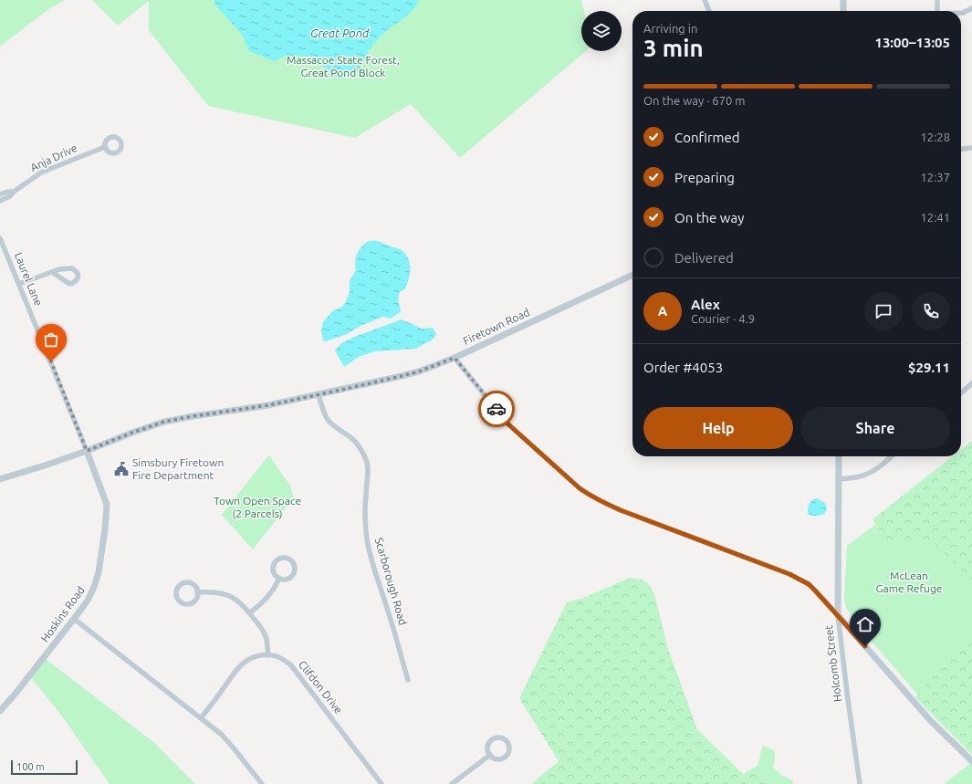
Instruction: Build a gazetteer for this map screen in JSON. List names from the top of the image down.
{
  "streets": {
    "street": [
      "Anja Drive",
      "Laurel Lane",
      "Firetown Road",
      "Scarborough Road",
      "Hoskins Road",
      "Holcomb Street",
      "Clifdon Drive"
    ]
  },
  "crossings": [
    ["Laurel Lane", "Firetown Road"],
    ["Laurel Lane", "Hoskins Road"],
    ["Firetown Road", "Scarborough Road"],
    ["Firetown Road", "Hoskins Road"]
  ],
  "water": ["Great Pond"],
  "parks": ["Massacoe State Forest, Great Pond Block", "Town Open Space (2 Parcels)", "McLean Game Refuge"],
  "places": {
    "public building": ["Simsbury Firetown Fire Department"]
  },
  "scale_bar": "100 m",
  "page": {
    "heading": ["3 min", "Arriving in", "13:00–13:05"],
    "panel": [
      "Alex",
      "Courier · 4.9",
      "Order #4053",
      "$29.11"
    ],
    "bar": "On the way · 670 m",
    "list": [
      ["Confirmed", "12:28"],
      ["Preparing", "12:37"],
      ["On the way", "12:41"],
      "Delivered"
    ],
    "round": "A",
    "buttons": ["Help", "Share"],
    "scale": "100 m"
  }
}
